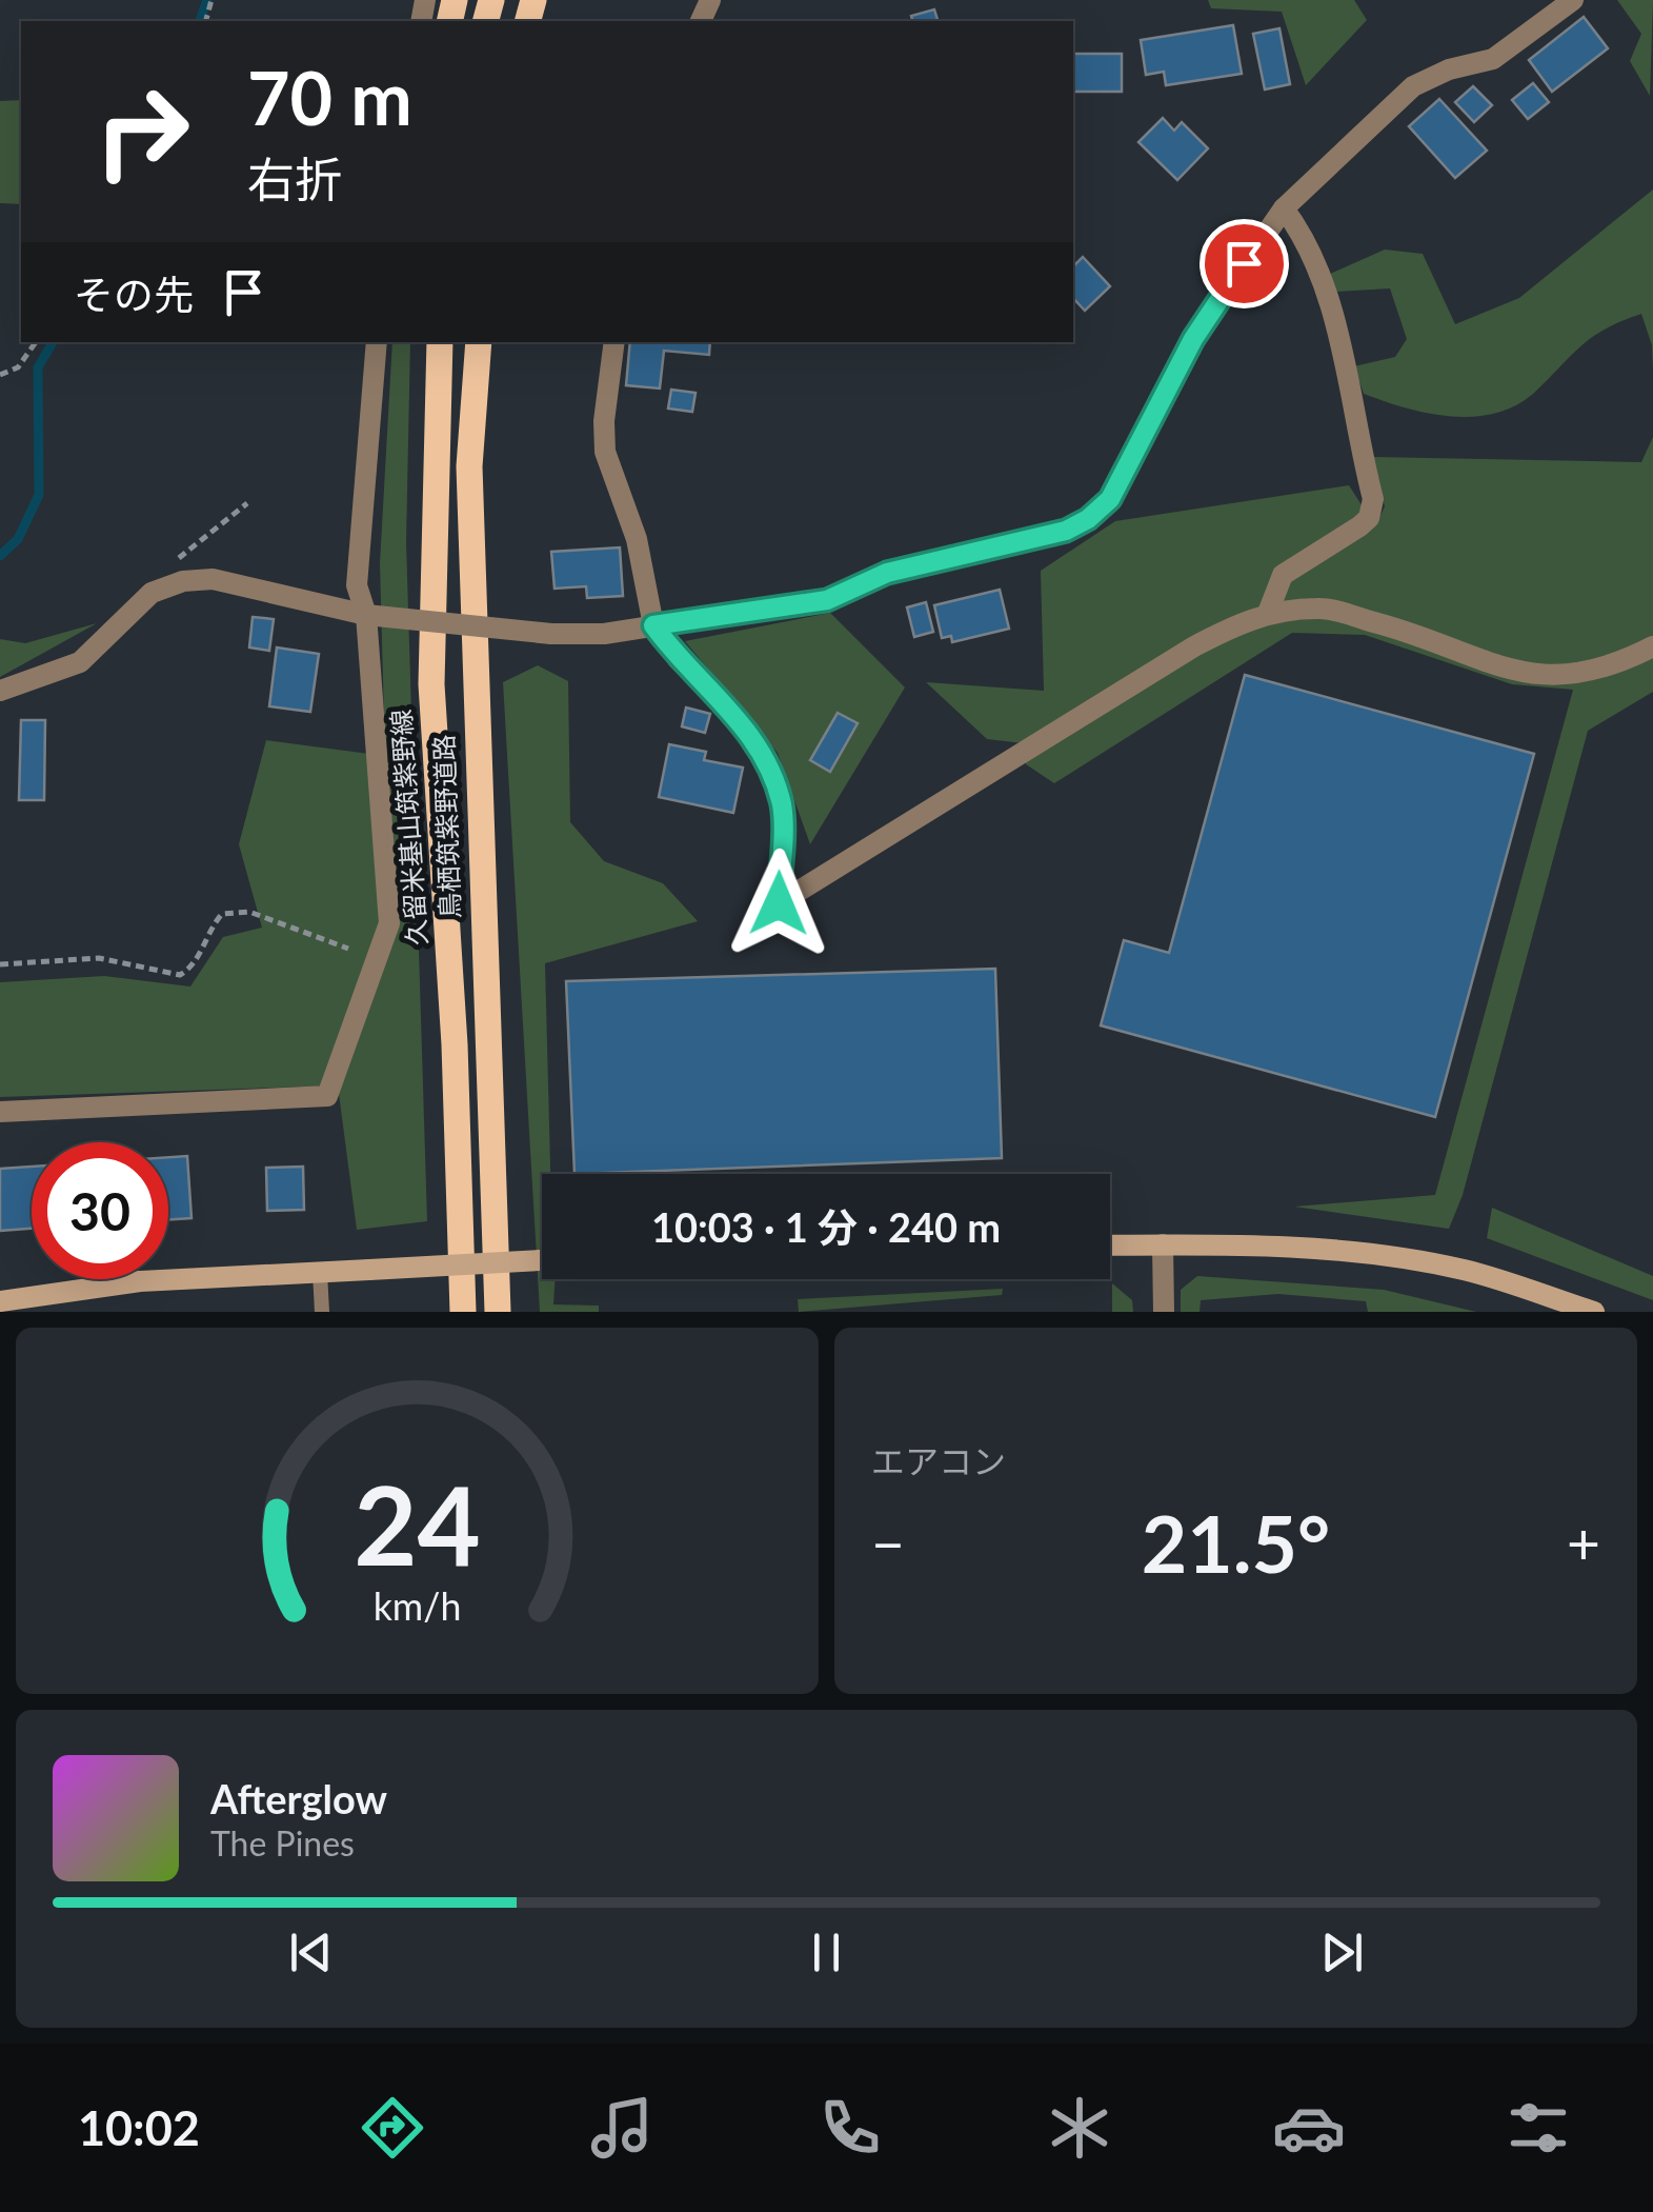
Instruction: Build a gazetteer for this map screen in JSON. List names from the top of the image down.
{
  "streets": {
    "main road": ["鳥栖筑紫野道路", "久留米基山筑紫野線"]
  },
  "page": {
    "turn": ["70 m", "右折"],
    "then": "その先",
    "limit": "30",
    "trip": "10:03 · 1 分 · 240 m",
    "tile": "エアコン",
    "heat": ["−", "21.5°", "+"],
    "song": ["Afterglow", "The Pines"],
    "tabs": "10:02",
    "gauge": ["24", "km/h"]
  }
}
